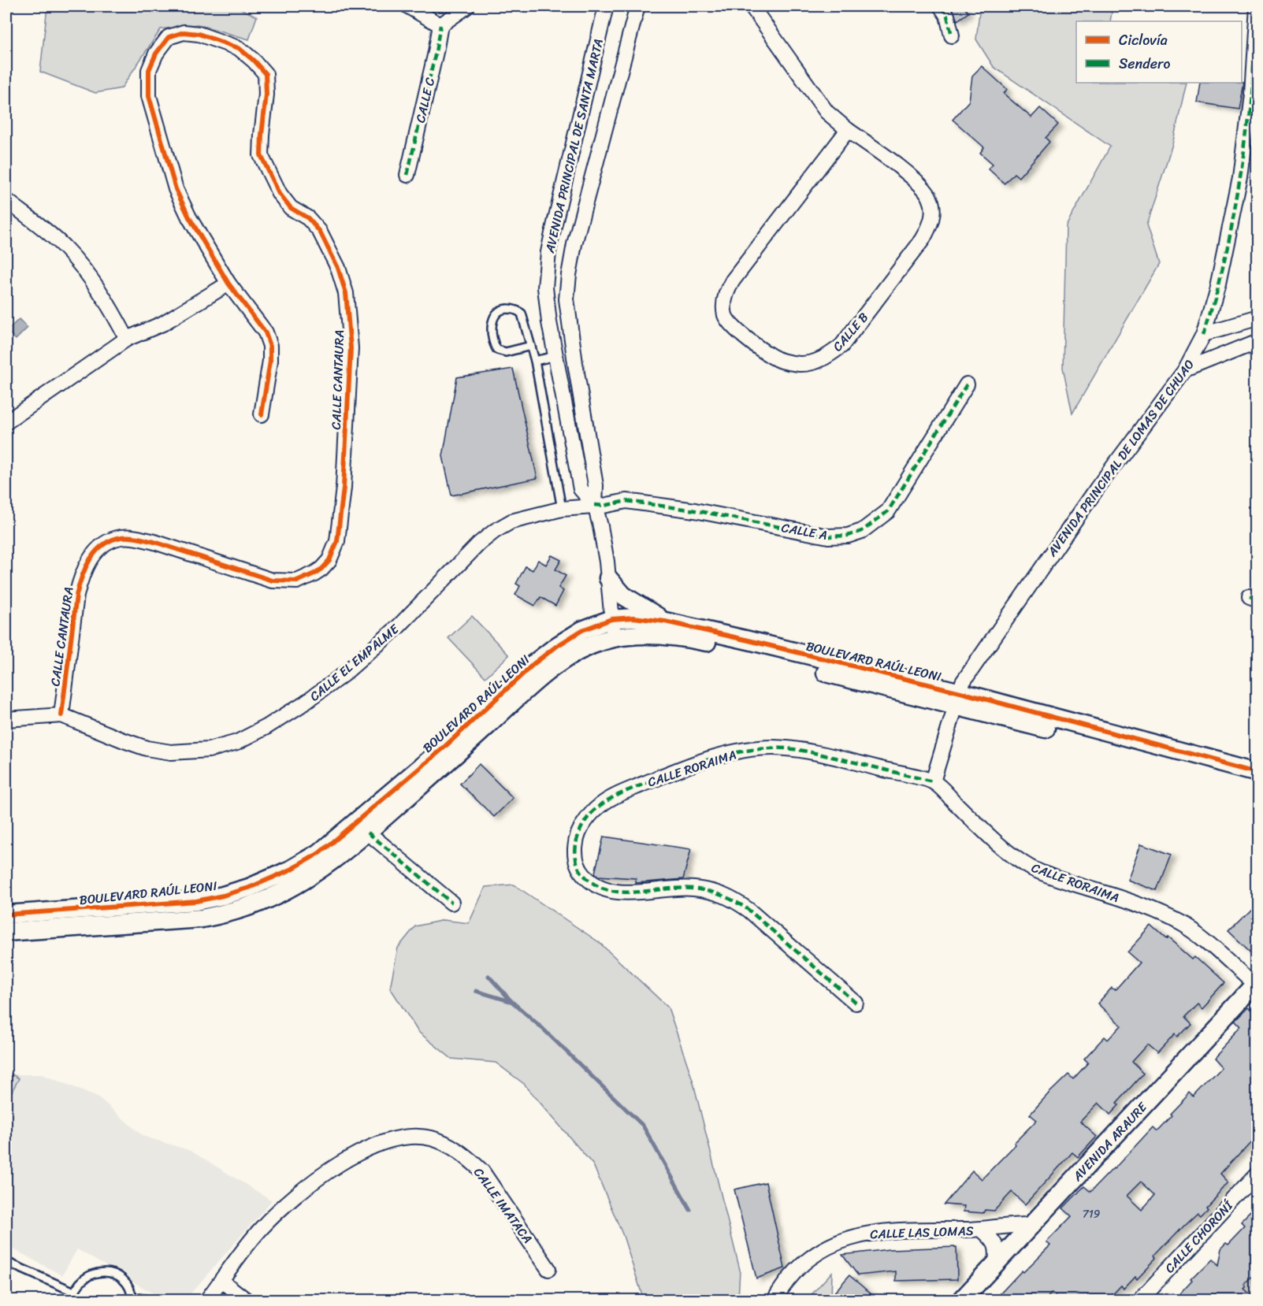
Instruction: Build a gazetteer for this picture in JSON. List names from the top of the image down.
{
  "streets": {
    "street": [
      "CALLE C",
      "AVENIDA PRINCIPAL DE SANTA MARTA",
      "CALLE B",
      "CALLE CANTAURA",
      "AVENIDA PRINCIPAL DE LOMAS DE CHUAO",
      "CALLE A",
      "BOULEVARD RAÚL LEONI",
      "CALLE EL EMPALME",
      "CALLE RORAIMA",
      "AVENIDA ARAURE",
      "CALLE IMATACA",
      "CALLE LAS LOMAS",
      "CALLE CHORONÍ"
    ]
  },
  "crossings": [
    ["AVENIDA PRINCIPAL DE SANTA MARTA", "CALLE A"],
    ["AVENIDA PRINCIPAL DE SANTA MARTA", "BOULEVARD RAÚL LEONI"],
    ["AVENIDA PRINCIPAL DE SANTA MARTA", "CALLE EL EMPALME"],
    ["CALLE CANTAURA", "CALLE EL EMPALME"],
    ["AVENIDA PRINCIPAL DE LOMAS DE CHUAO", "BOULEVARD RAÚL LEONI"],
    ["AVENIDA PRINCIPAL DE LOMAS DE CHUAO", "CALLE RORAIMA"],
    ["CALLE A", "CALLE EL EMPALME"],
    ["CALLE RORAIMA", "AVENIDA ARAURE"],
    ["AVENIDA ARAURE", "CALLE LAS LOMAS"]
  ],
  "house_numbers": ["719"],
  "legend": ["Ciclovía", "Sendero"]
}
